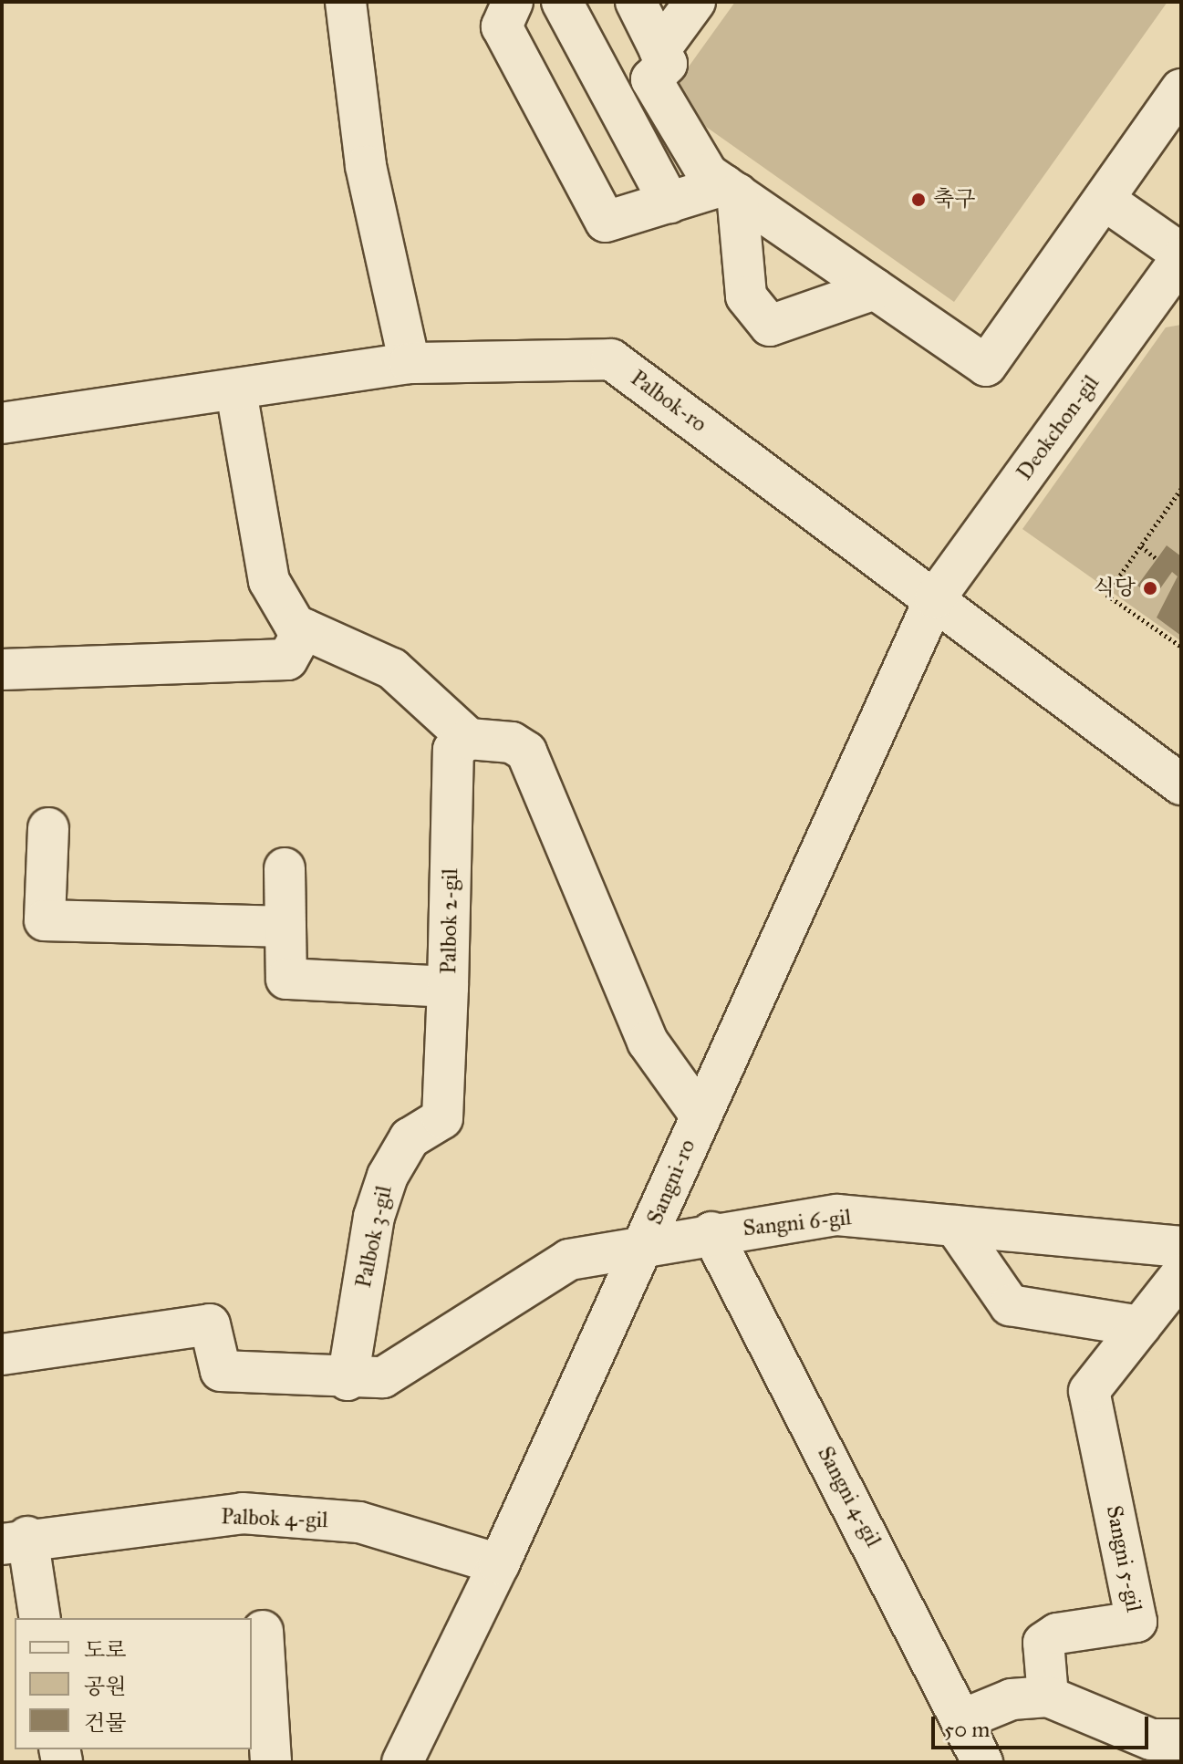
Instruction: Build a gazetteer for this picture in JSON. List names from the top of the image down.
{
  "streets": {
    "street": [
      "Palbok-ro",
      "Deokchon-gil",
      "Palbok 2-gil",
      "Sangni-ro",
      "Sangni 6-gil",
      "Palbok 3-gil",
      "Sangni 4-gil",
      "Palbok 4-gil",
      "Sangni 5-gil"
    ]
  },
  "crossings": [
    ["Palbok-ro", "Deokchon-gil"],
    ["Palbok-ro", "Sangni-ro"],
    ["Deokchon-gil", "Sangni-ro"],
    ["Palbok 2-gil", "Palbok 3-gil"],
    ["Sangni-ro", "Sangni 6-gil"],
    ["Sangni-ro", "Palbok 4-gil"],
    ["Sangni 6-gil", "Sangni 4-gil"]
  ],
  "places": ["축구", "식당"],
  "legend": ["도로", "공원", "건물"],
  "scale_bar": "50 m"
}
